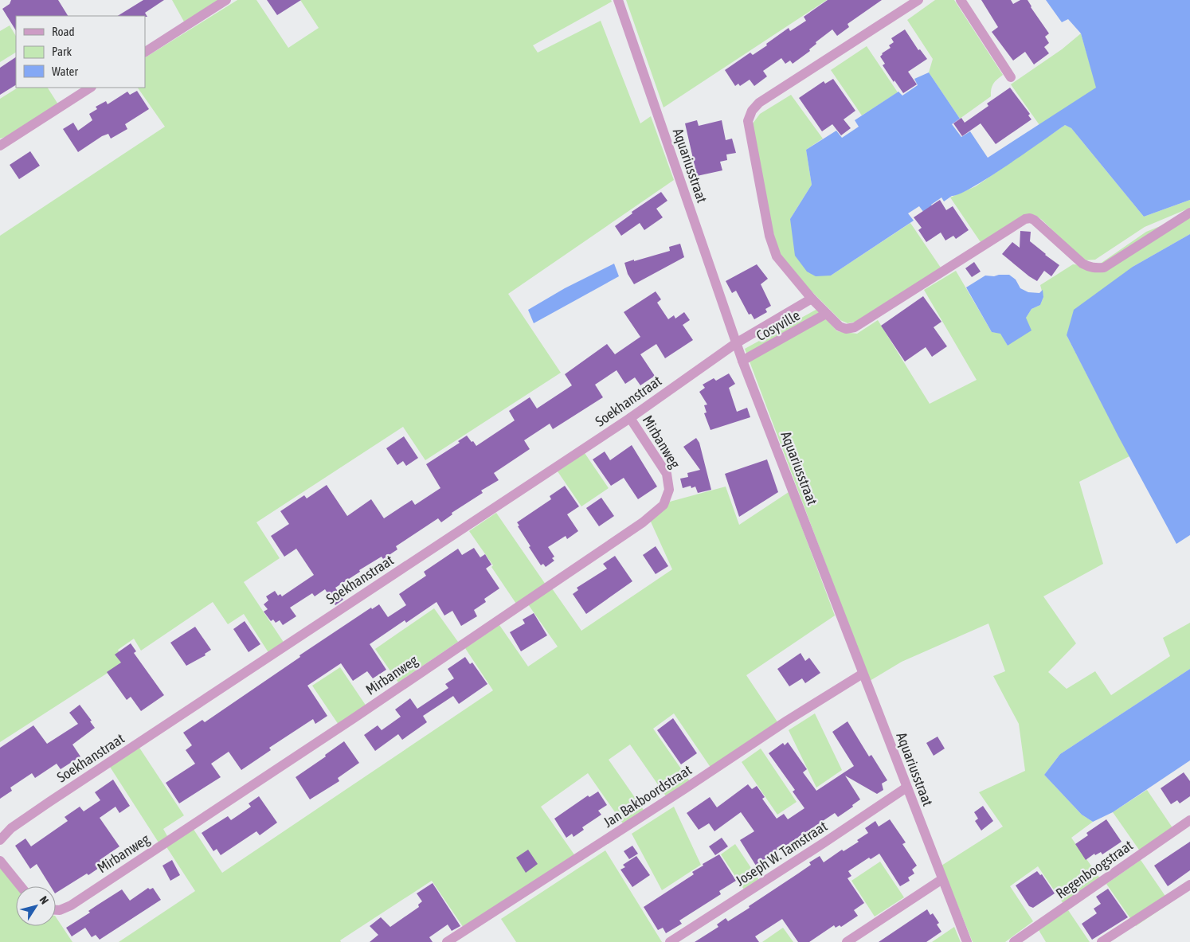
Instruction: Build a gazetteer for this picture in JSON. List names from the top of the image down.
{
  "streets": {
    "street": [
      "Aquariusstraat",
      "Cosyville",
      "Soekhanstraat",
      "Mirbanweg",
      "Jan Bakboordstraat",
      "Joseph W. Tamstraat",
      "Regenboogstraat"
    ]
  },
  "crossings": [
    ["Aquariusstraat", "Cosyville"],
    ["Aquariusstraat", "Soekhanstraat"],
    ["Aquariusstraat", "Jan Bakboordstraat"],
    ["Aquariusstraat", "Joseph W. Tamstraat"],
    ["Cosyville", "Soekhanstraat"],
    ["Soekhanstraat", "Mirbanweg"]
  ],
  "legend": ["Road", "Park", "Water"],
  "north": "top right"
}
